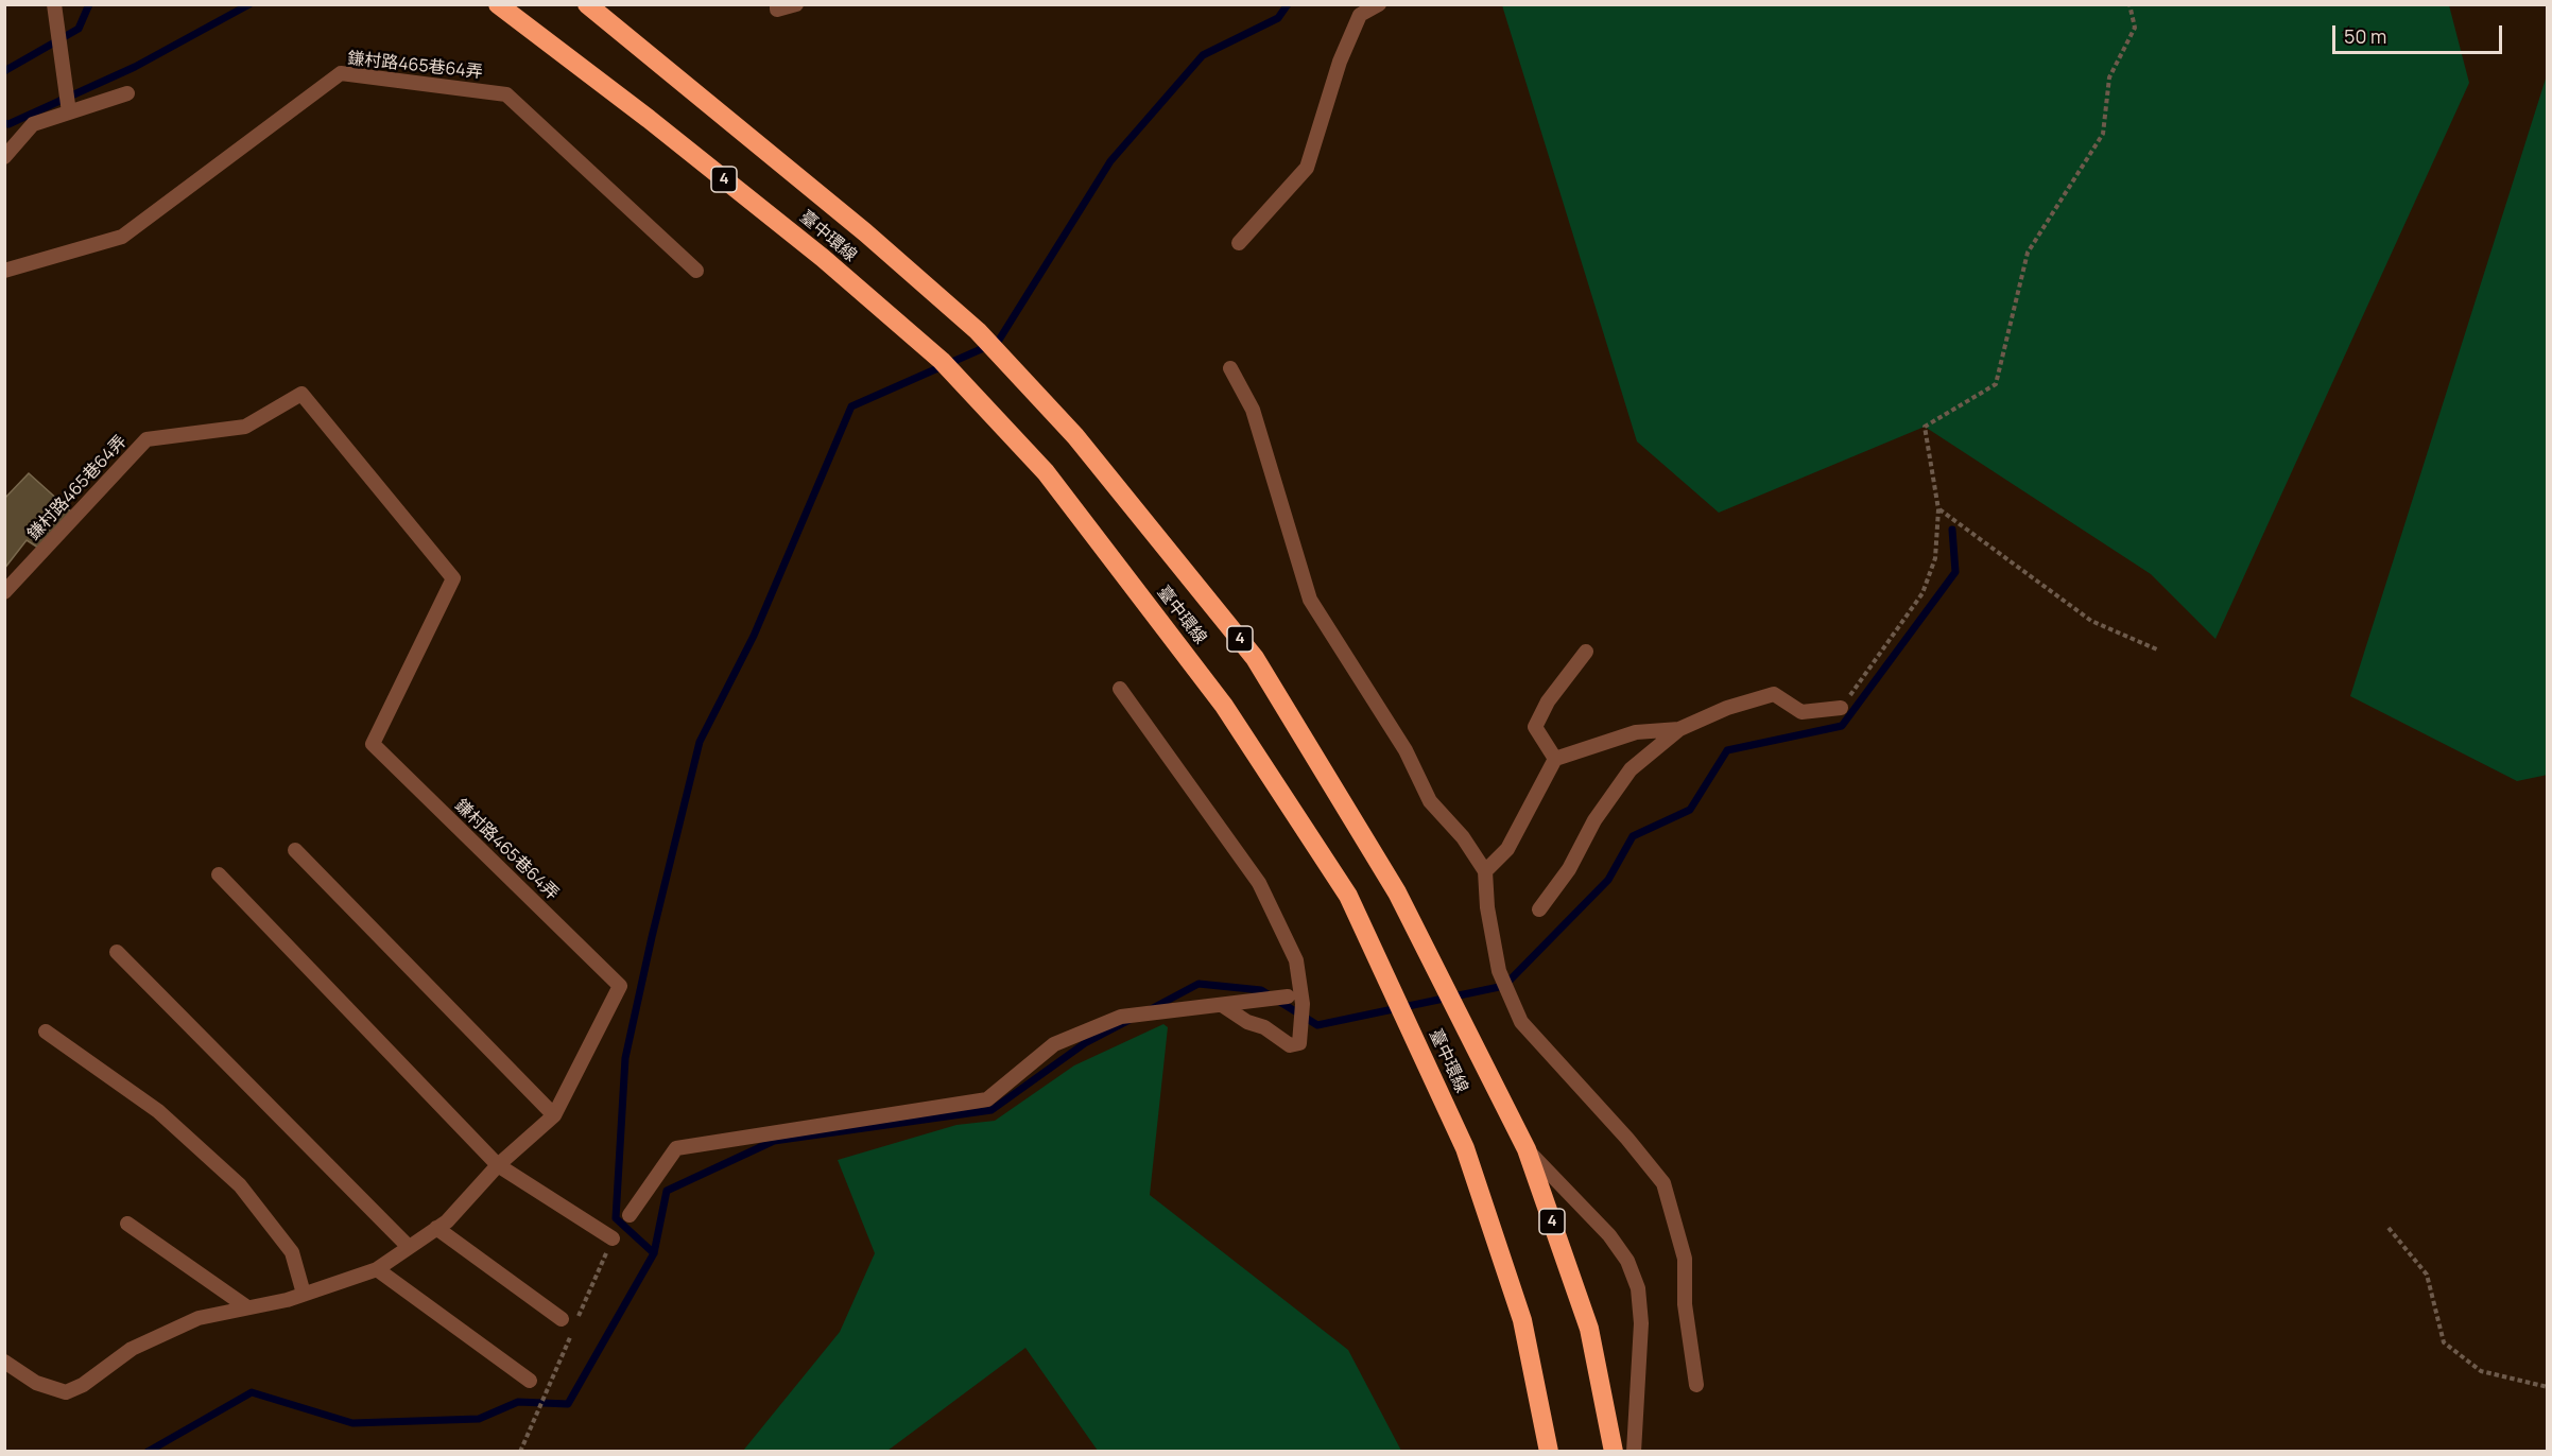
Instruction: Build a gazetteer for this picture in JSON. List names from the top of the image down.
{
  "streets": {
    "highway": ["4", "臺中環線"],
    "lane": ["鎌村路465巷64弄"]
  },
  "scale_bar": "50 m"
}
